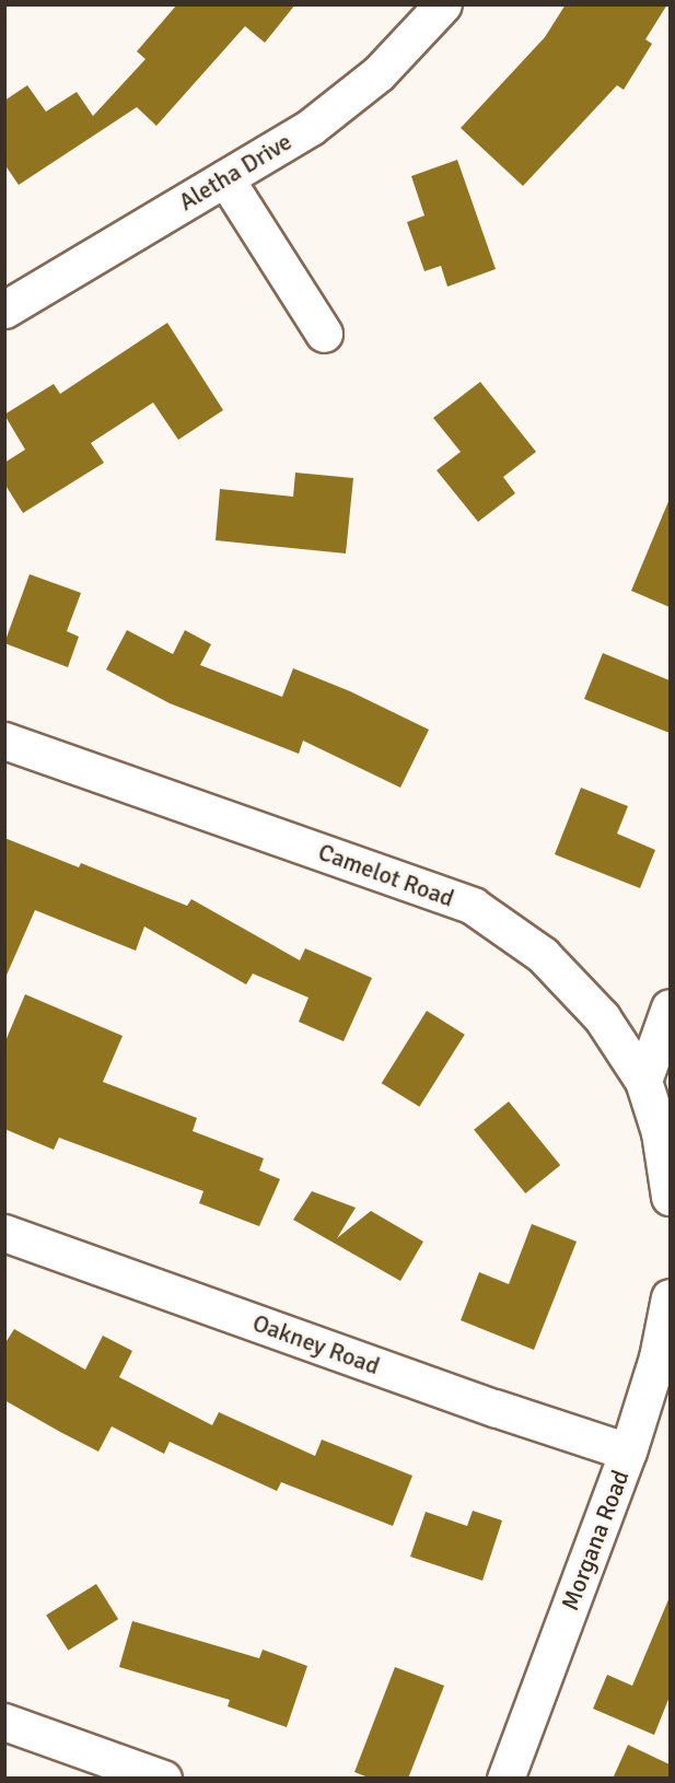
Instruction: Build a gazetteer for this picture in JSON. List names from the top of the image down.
{
  "streets": {
    "street": [
      "Aletha Drive",
      "Camelot Road",
      "Oakney Road",
      "Morgana Road"
    ]
  },
  "crossings": [
    ["Oakney Road", "Morgana Road"]
  ]
}
